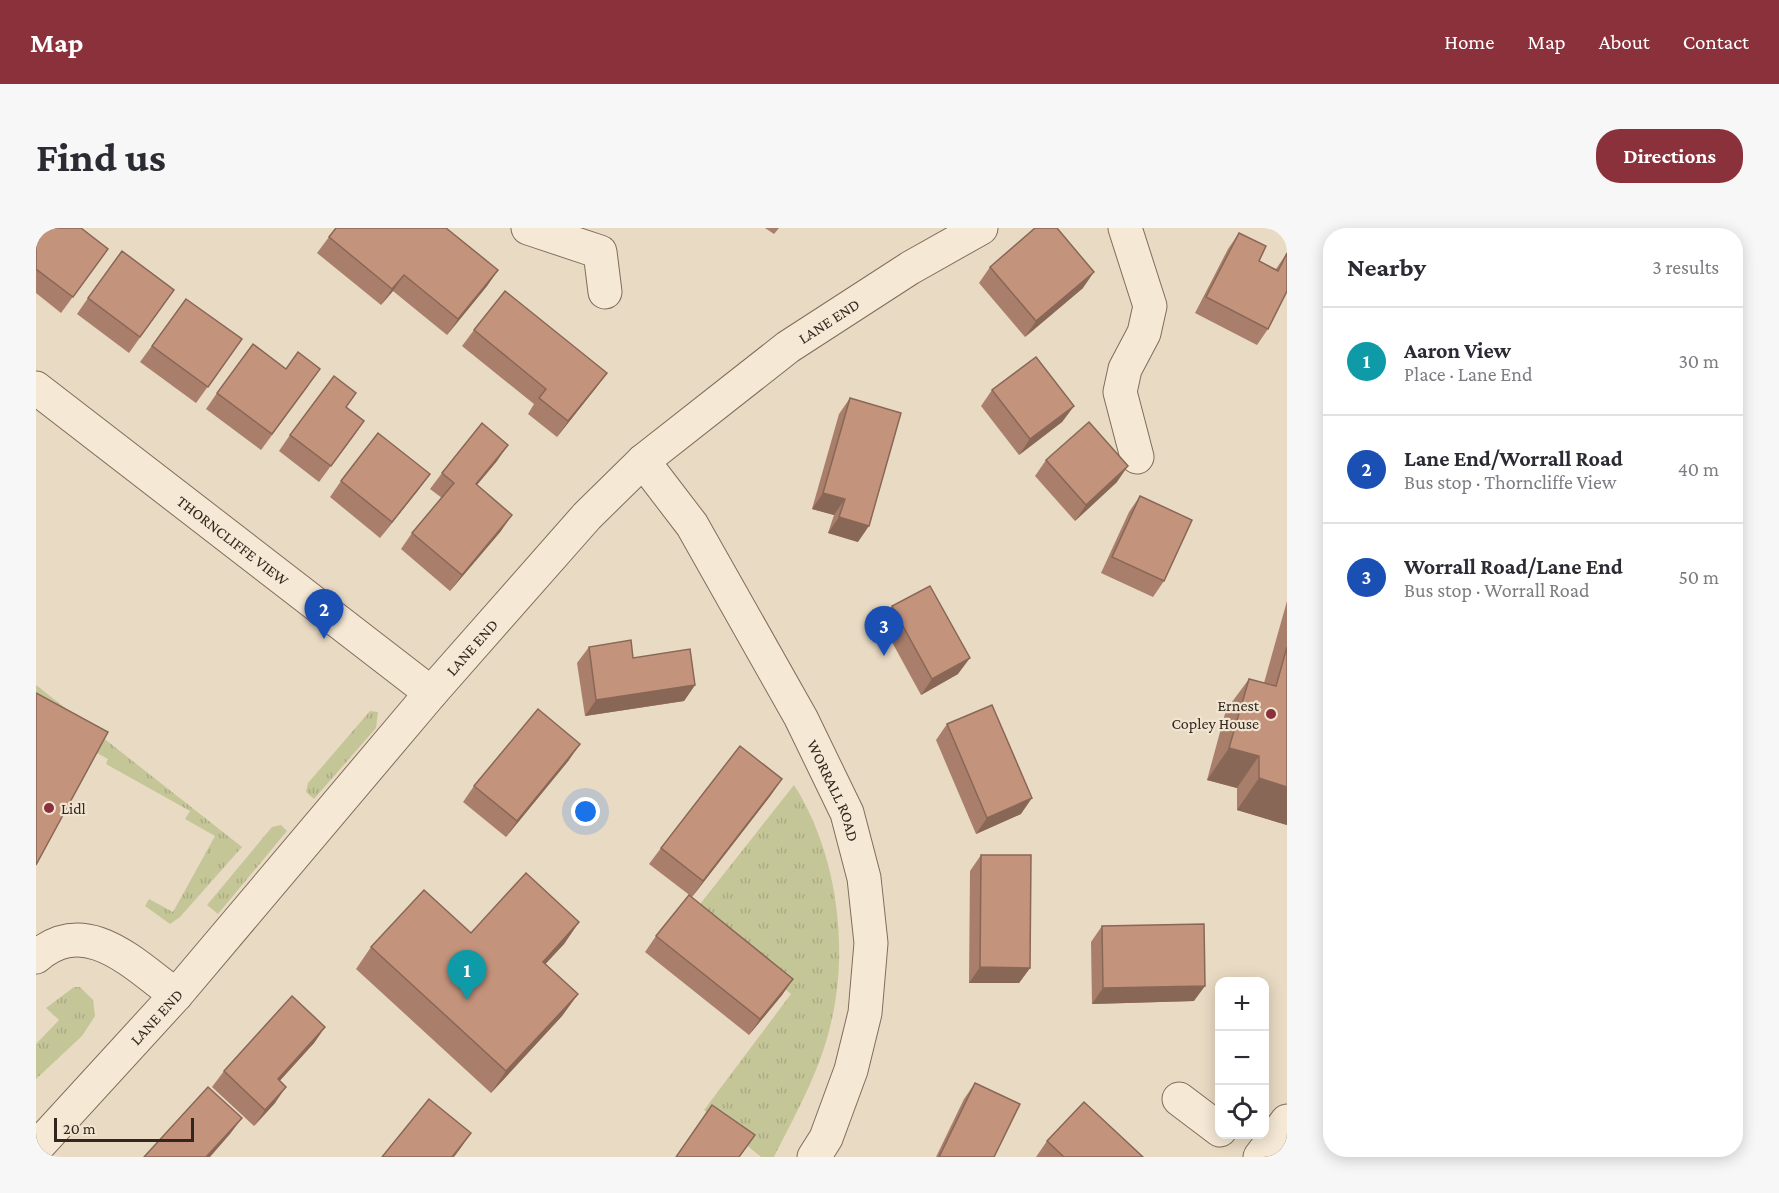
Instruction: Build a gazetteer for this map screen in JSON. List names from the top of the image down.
{
  "streets": {
    "street": ["LANE END", "THORNCLIFFE VIEW", "WORRALL ROAD"]
  },
  "crossings": [
    ["LANE END", "THORNCLIFFE VIEW"],
    ["LANE END", "WORRALL ROAD"]
  ],
  "places": ["Ernest Copley House", "Lidl"],
  "scale_bar": "20 m",
  "page": {
    "header": "Map",
    "nav": [
      "Home",
      "Map",
      "About",
      "Contact"
    ],
    "buttons": "Directions",
    "title": "Find us",
    "heading": ["Nearby", "3 results"],
    "list": [
      {
        "mark": "1",
        "name": "Aaron View",
        "note": "Place · Lane End",
        "value": "30 m"
      },
      {
        "mark": "2",
        "name": "Lane End/Worrall Road",
        "note": "Bus stop · Thorncliffe View",
        "value": "40 m"
      },
      {
        "mark": "3",
        "name": "Worrall Road/Lane End",
        "note": "Bus stop · Worrall Road",
        "value": "50 m"
      }
    ],
    "pins": ["2", "3", "1"],
    "map_buttons": ["+", "−"],
    "scale": "20 m"
  }
}
